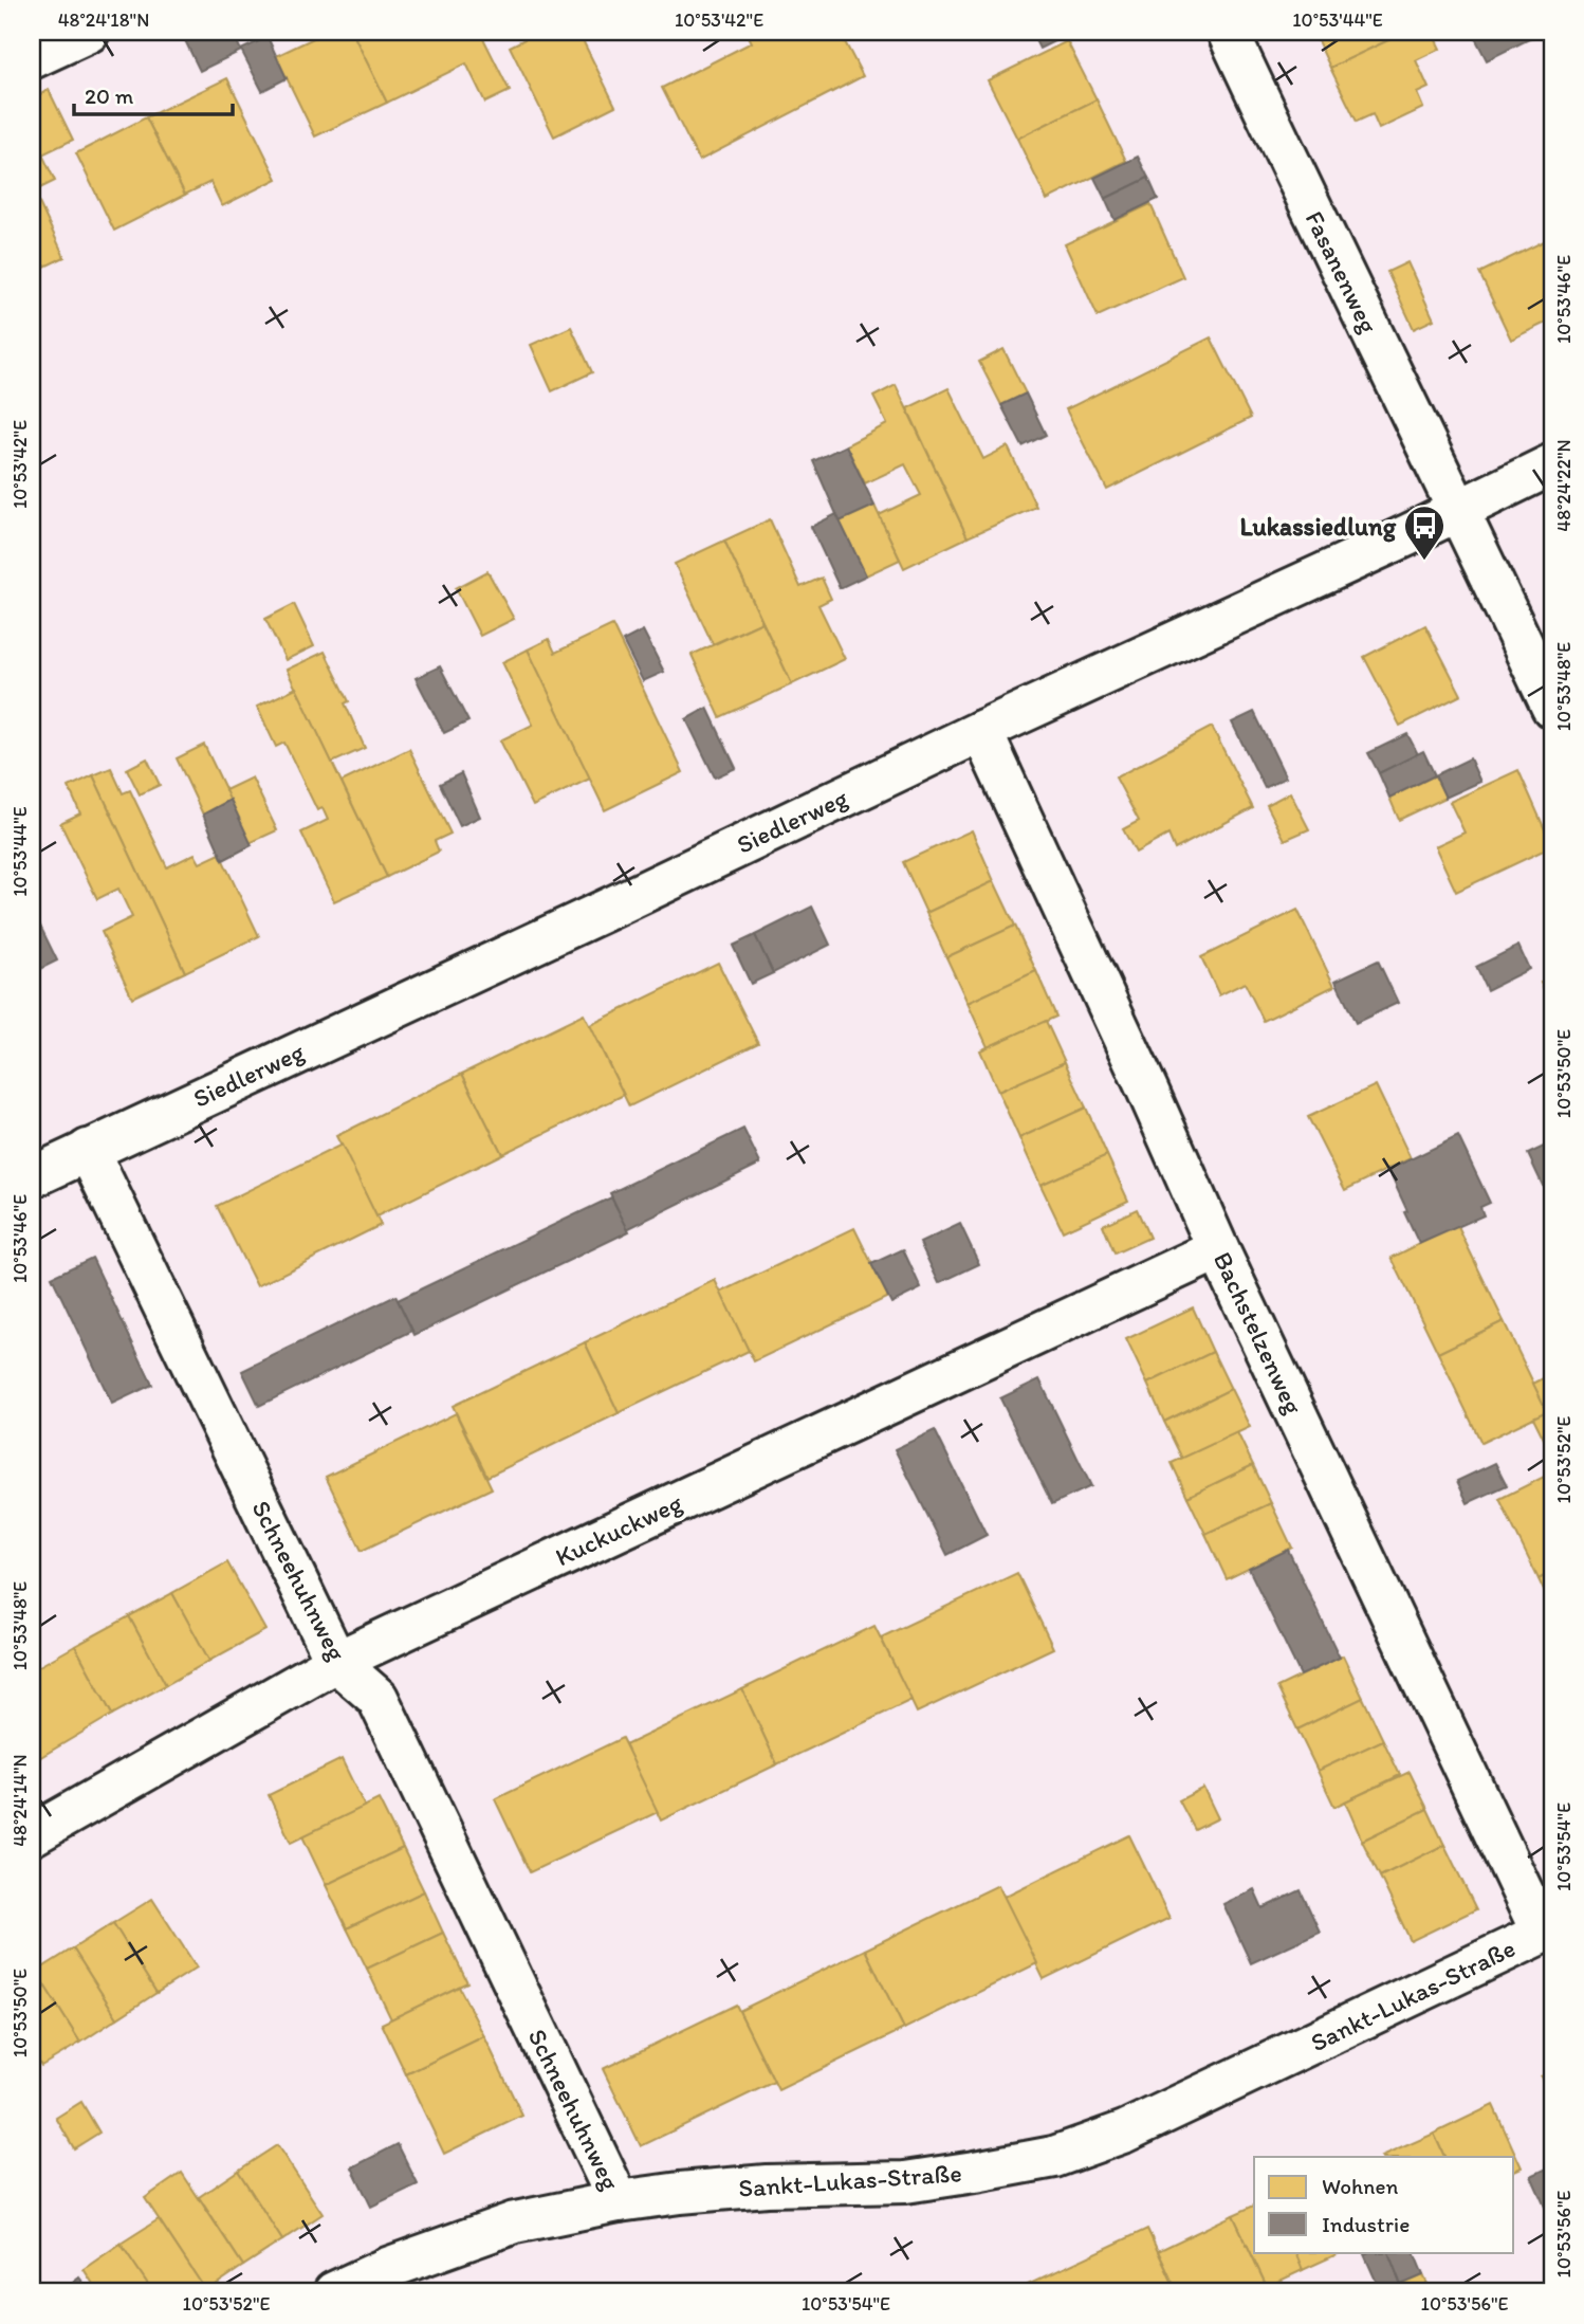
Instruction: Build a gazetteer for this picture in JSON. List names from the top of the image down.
{
  "streets": {
    "street": [
      "Fasanenweg",
      "Siedlerweg",
      "Bachstelzenweg",
      "Kuckuckweg",
      "Schneehuhnweg",
      "Sankt-Lukas-Straße"
    ]
  },
  "crossings": [
    ["Fasanenweg", "Siedlerweg"],
    ["Siedlerweg", "Bachstelzenweg"],
    ["Siedlerweg", "Schneehuhnweg"],
    ["Bachstelzenweg", "Kuckuckweg"],
    ["Bachstelzenweg", "Sankt-Lukas-Straße"],
    ["Kuckuckweg", "Schneehuhnweg"],
    ["Schneehuhnweg", "Sankt-Lukas-Straße"]
  ],
  "places": {
    "bus stop": ["Lukassiedlung"]
  },
  "legend": ["Wohnen", "Industrie"],
  "scale_bar": "20 m",
  "coordinates": [
    "48°24'18\"N",
    "10°53'42\"E",
    "10°53'44\"E",
    "10°53'46\"E",
    "48°24'22\"N",
    "10°53'48\"E",
    "10°53'50\"E",
    "10°53'52\"E",
    "48°24'14\"N",
    "10°53'54\"E",
    "10°53'56\"E"
  ]
}
